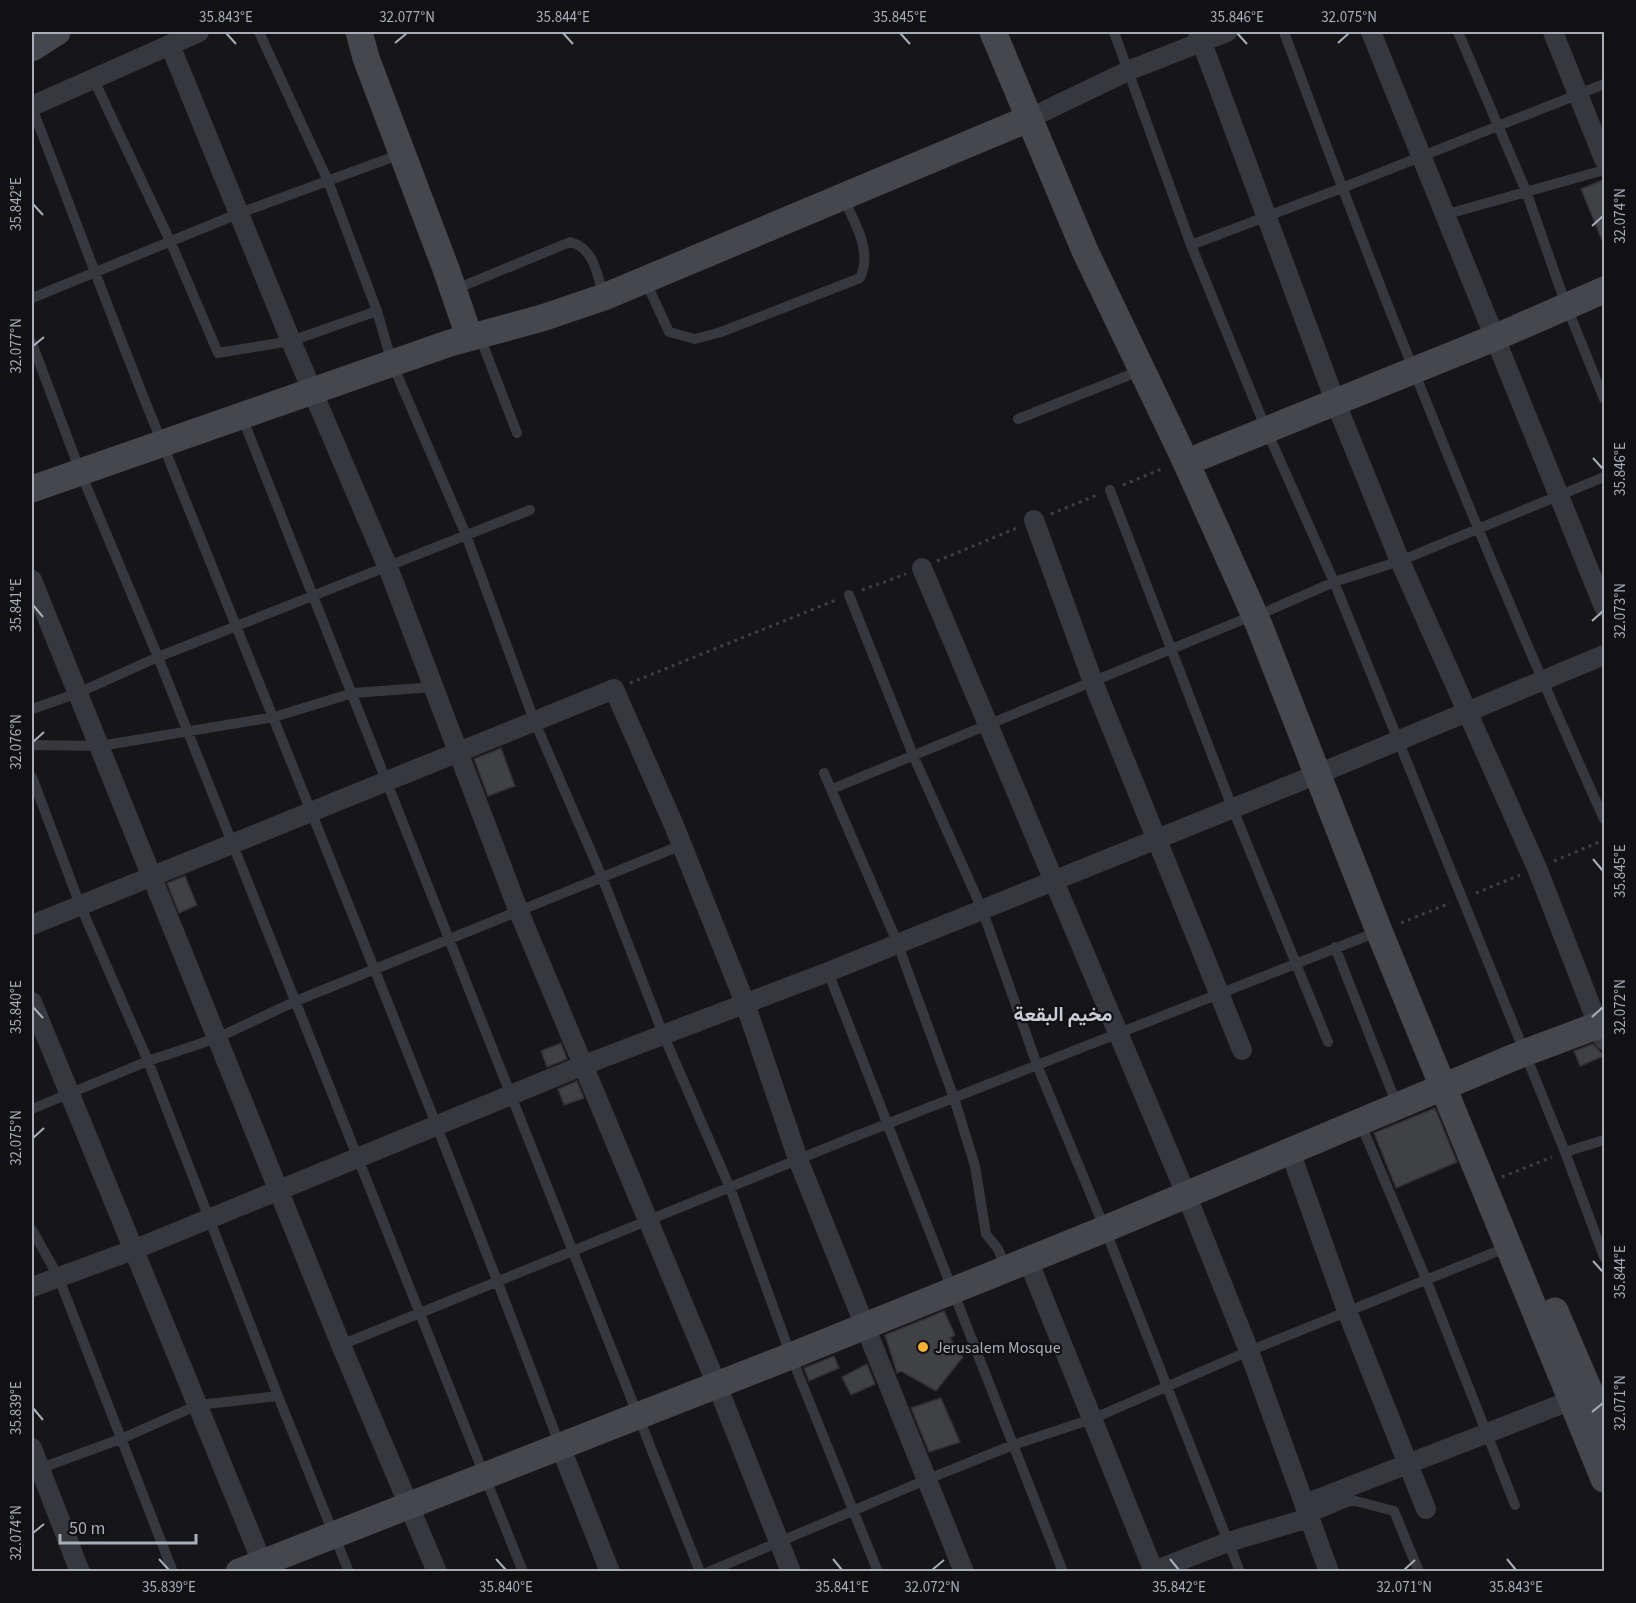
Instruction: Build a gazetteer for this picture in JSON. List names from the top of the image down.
{
  "districts": ["مخيم البقعة"],
  "places": ["Jerusalem Mosque"],
  "scale_bar": "50 m",
  "coordinates": [
    "35.843°E",
    "32.077°N",
    "35.844°E",
    "35.845°E",
    "35.846°E",
    "32.075°N",
    "35.842°E",
    "32.074°N",
    "35.841°E",
    "32.073°N",
    "32.076°N",
    "35.840°E",
    "32.072°N",
    "32.071°N",
    "35.839°E"
  ]
}
